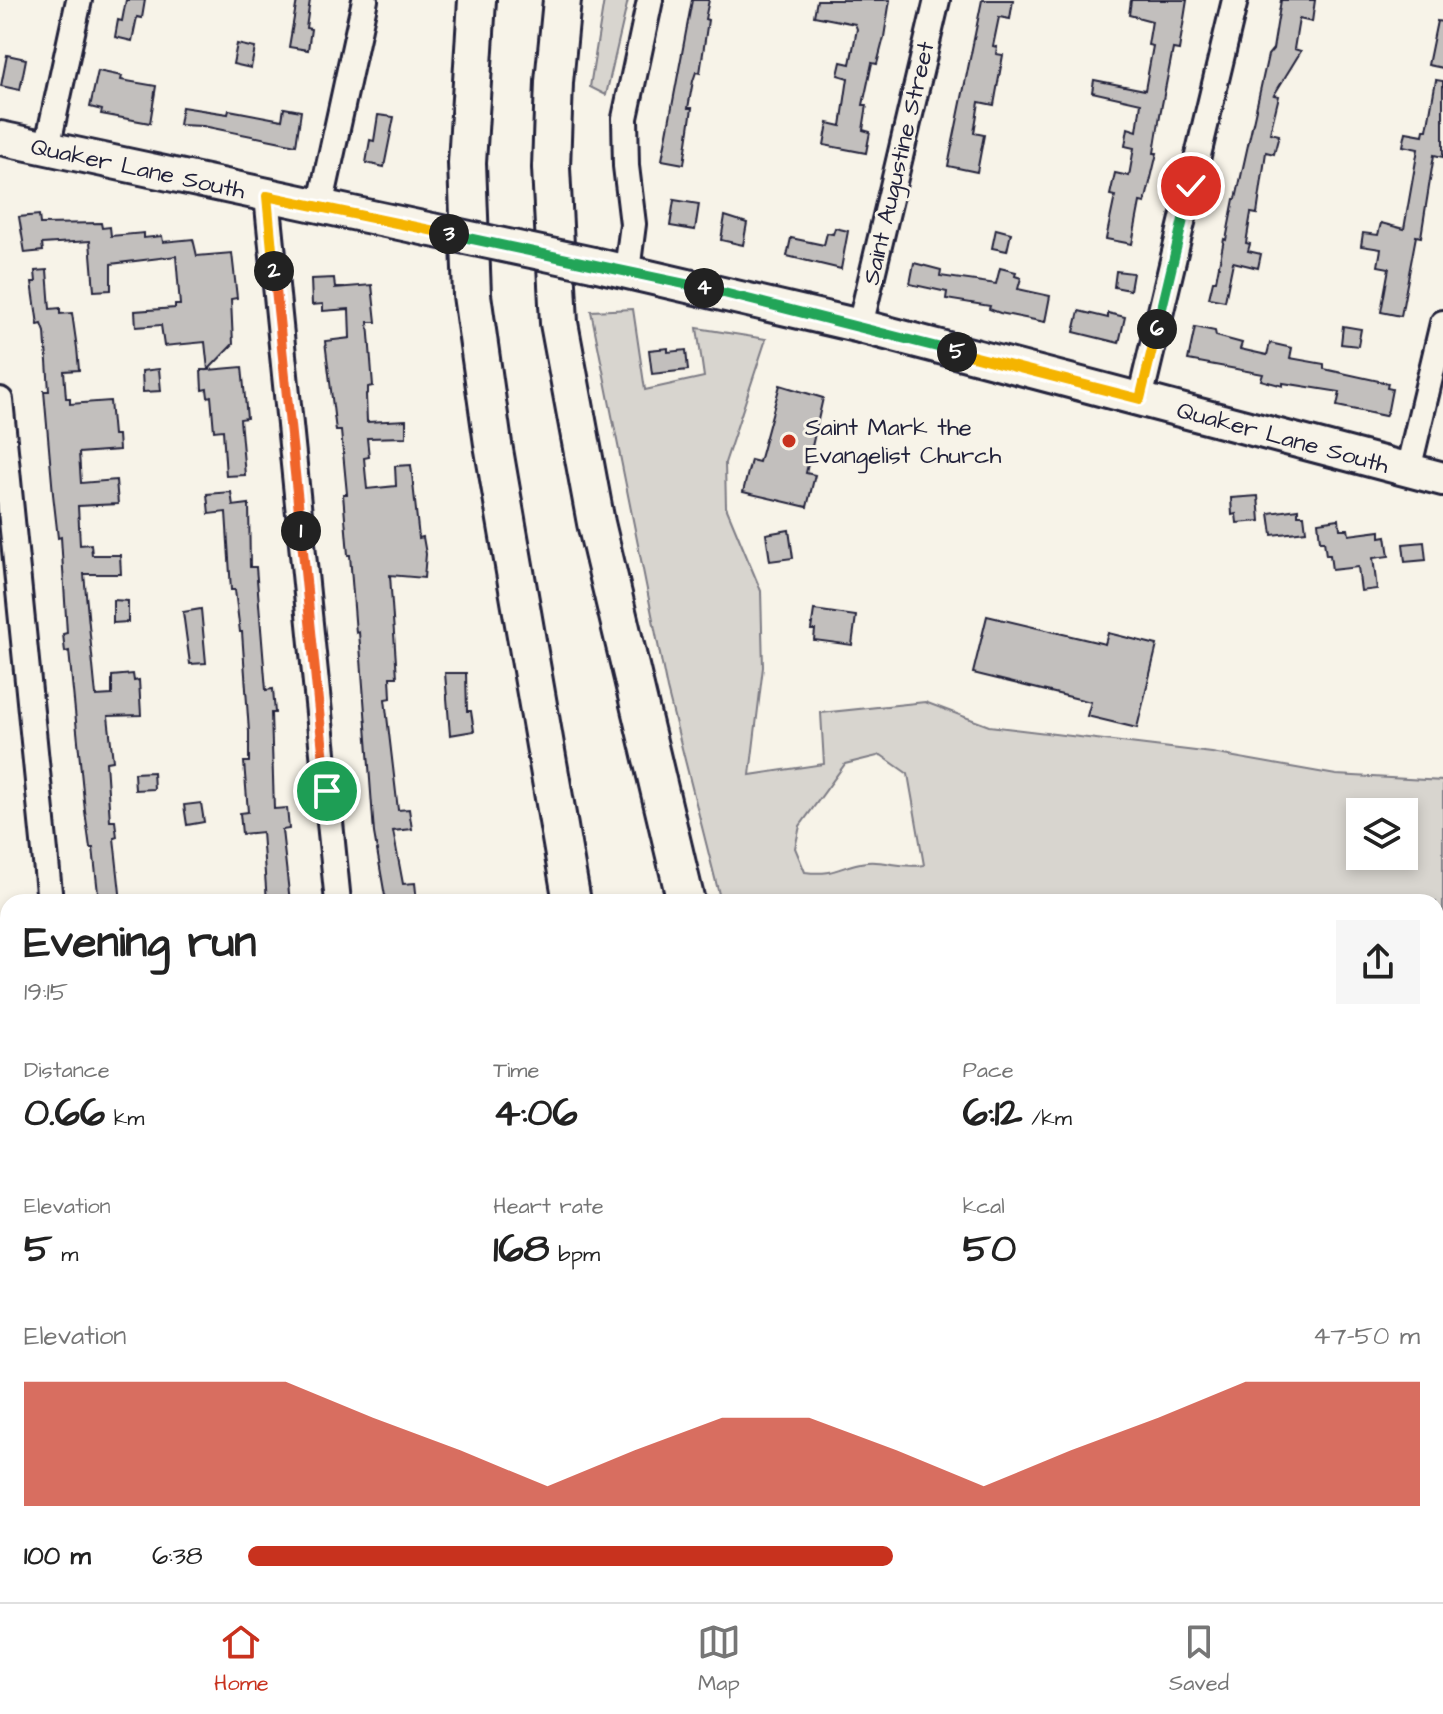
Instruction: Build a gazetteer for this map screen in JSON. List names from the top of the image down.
{
  "streets": {
    "main road": ["Quaker Lane South"],
    "street": ["Saint Augustine Street"]
  },
  "crossings": [
    ["Saint Augustine Street", "Quaker Lane South"]
  ],
  "places": ["Saint Mark the Evangelist Church"],
  "page": {
    "pins": [
      "3",
      "2",
      "4",
      "6",
      "5",
      "1"
    ],
    "heading": ["Evening run", "19:15"],
    "stats": [
      ["Distance", "0.66 km"],
      ["Time", "4:06"],
      ["Pace", "6:12 /km"],
      ["Elevation", "5 m"],
      ["Heart rate", "168 bpm"],
      ["kcal", "50"]
    ],
    "chart": ["Elevation", "47–50 m"],
    "list": [
      {
        "name": "100 m",
        "note": "6:38"
      }
    ],
    "tabs": ["Home", "Map", "Saved"]
  }
}
